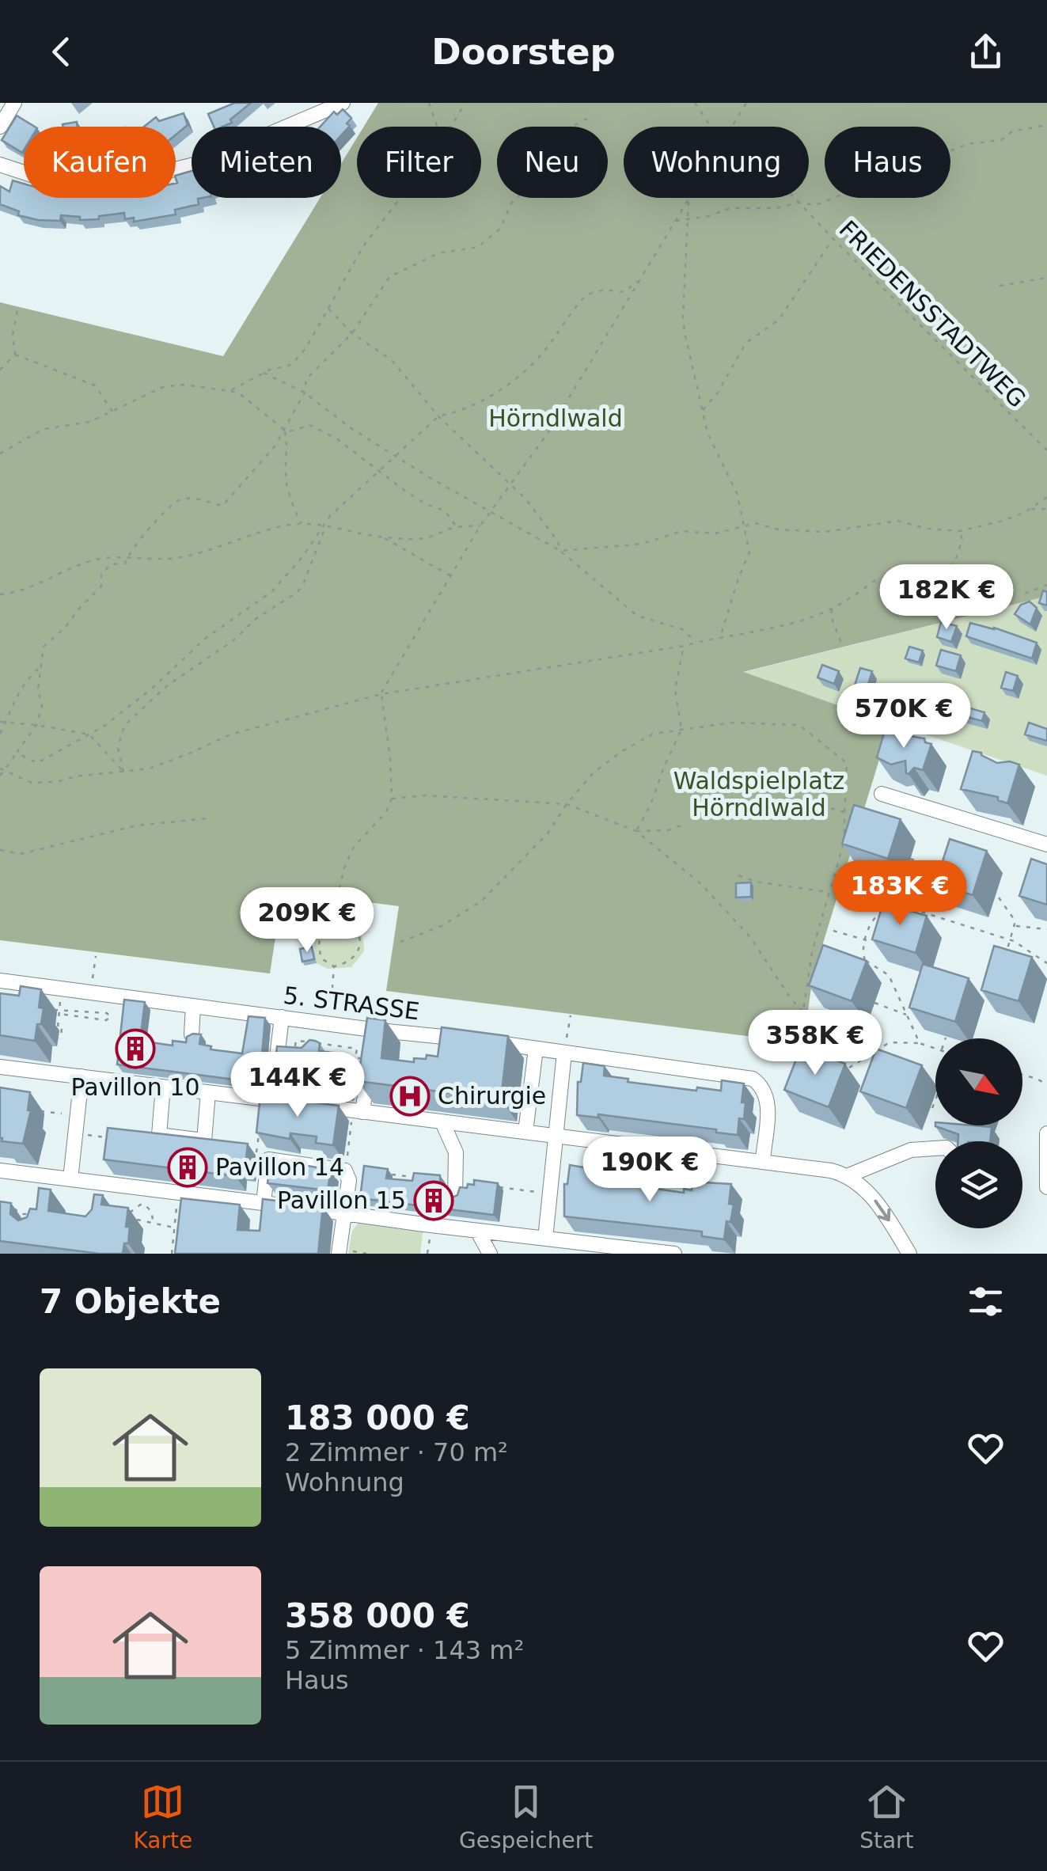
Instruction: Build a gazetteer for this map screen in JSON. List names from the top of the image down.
{
  "streets": {
    "street": ["5. STRASSE"],
    "path": ["FRIEDENSSTADTWEG"]
  },
  "parks": ["Hörndlwald", "Waldspielplatz Hörndlwald"],
  "places": {
    "building": ["Pavillon 10", "Pavillon 14", "Pavillon 15"],
    "hospital": ["Chirurgie"]
  },
  "north": "bottom right",
  "page": {
    "header": "Doorstep",
    "chip": [
      "Kaufen",
      "Mieten",
      "Filter",
      "Neu",
      "Wohnung",
      "Haus"
    ],
    "price": [
      "182K €",
      "570K €",
      "183K €",
      "209K €",
      "358K €",
      "144K €",
      "190K €"
    ],
    "heading": "7 Objekte",
    "list": [
      {
        "name": "183 000 €",
        "note": "2 Zimmer · 70 m² · Wohnung"
      },
      {
        "name": "358 000 €",
        "note": "5 Zimmer · 143 m² · Haus"
      }
    ],
    "tabs": ["Karte", "Gespeichert", "Start"]
  }
}
